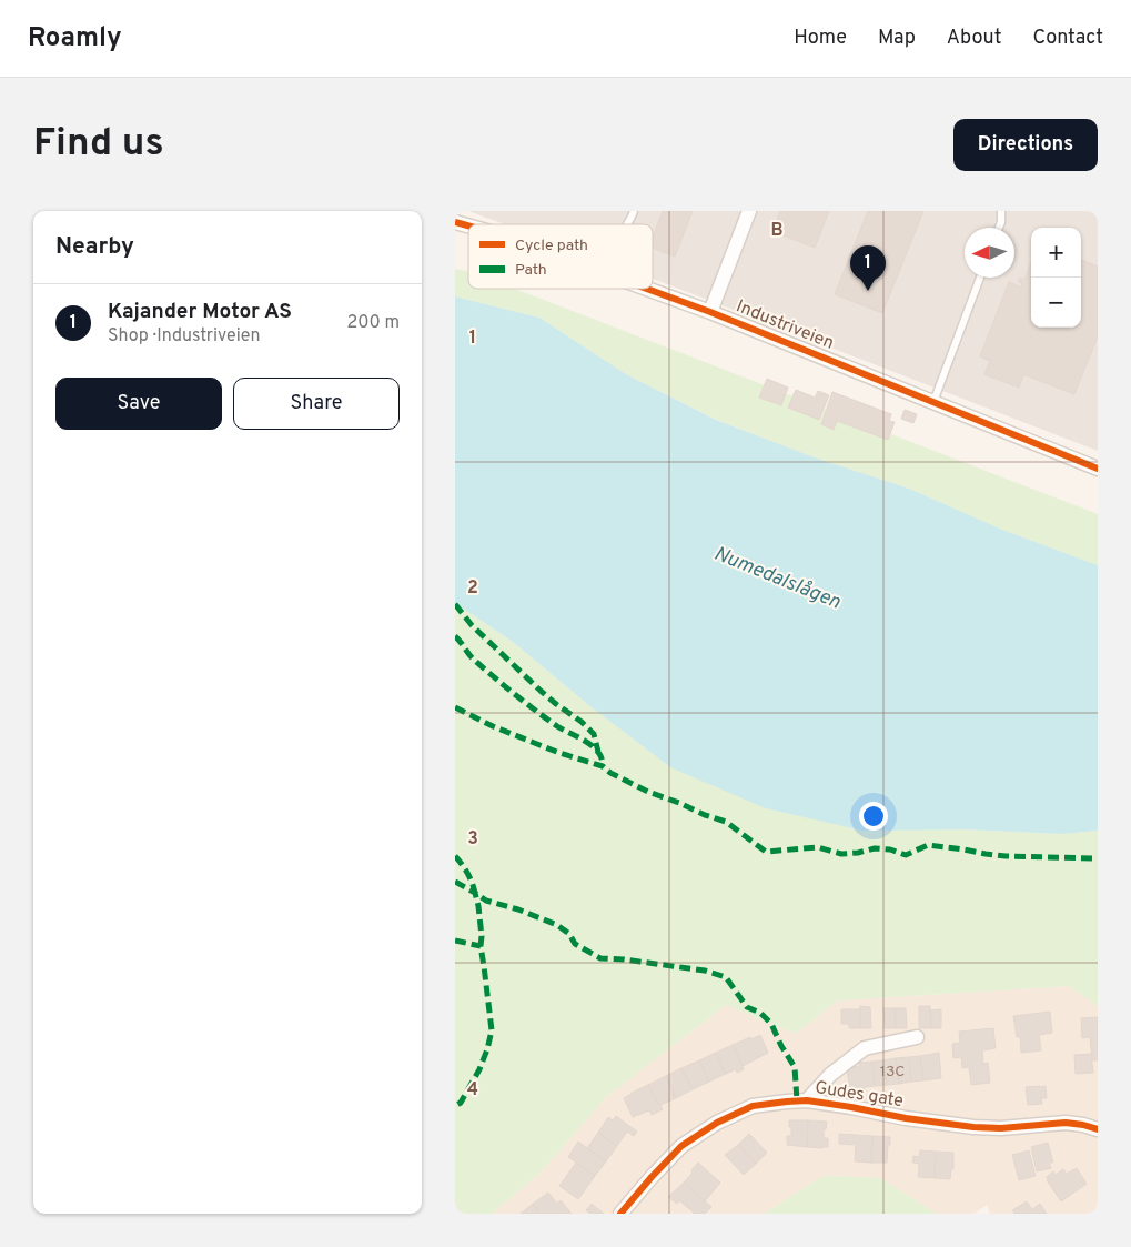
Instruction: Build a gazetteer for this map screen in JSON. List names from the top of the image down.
{
  "streets": {
    "street": ["Industriveien", "Gudes gate"]
  },
  "water": ["Numedalslågen"],
  "house_numbers": ["13C"],
  "legend": ["Cycle path", "Path"],
  "north": "left",
  "page": {
    "header": "Roamly",
    "nav": [
      "Home",
      "Map",
      "About",
      "Contact"
    ],
    "buttons": [
      "Directions",
      ["Save", "Share"]
    ],
    "title": "Find us",
    "heading": "Nearby",
    "map_buttons": ["+", "−"],
    "pins": "1",
    "list": [
      {
        "mark": "1",
        "name": "Kajander Motor AS",
        "note": "Shop · Industriveien",
        "value": "200 m"
      }
    ]
  },
  "grid": {
    "columns": ["B"],
    "rows": [
      "1",
      "2",
      "3",
      "4"
    ]
  }
}
